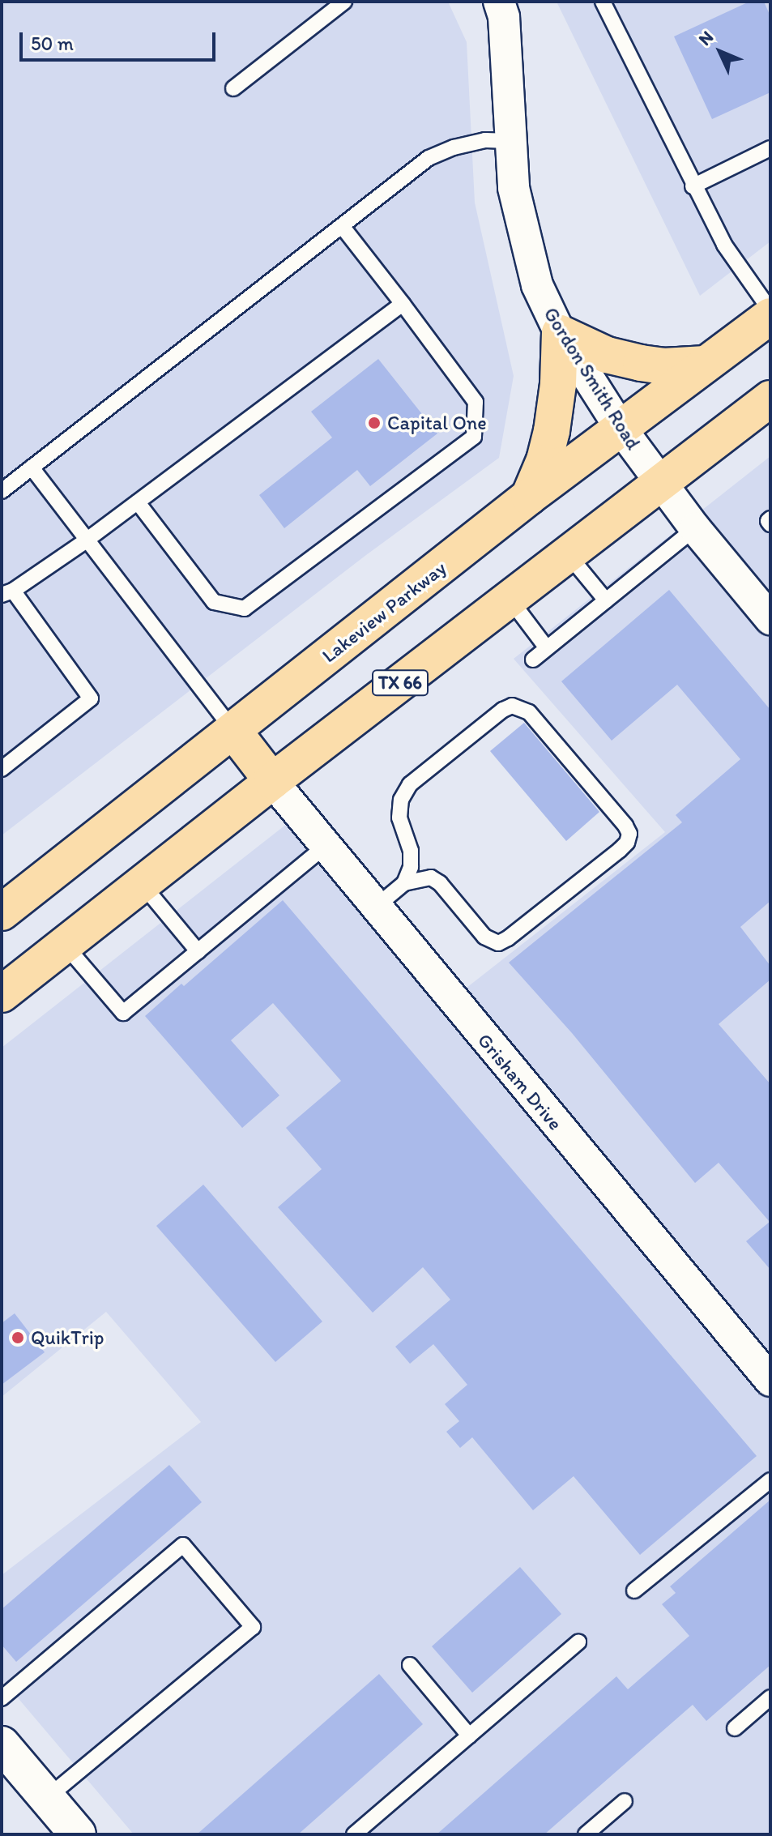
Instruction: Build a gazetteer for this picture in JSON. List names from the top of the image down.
{
  "streets": {
    "main road": ["Lakeview Parkway", "TX 66"],
    "street": ["Gordon Smith Road", "Grisham Drive"]
  },
  "crossings": [
    ["Gordon Smith Road", "Lakeview Parkway"],
    ["Gordon Smith Road", "TX 66"],
    ["TX 66", "Grisham Drive"]
  ],
  "places": ["Capital One", "QuikTrip"],
  "scale_bar": "50 m",
  "north": "top left"
}
